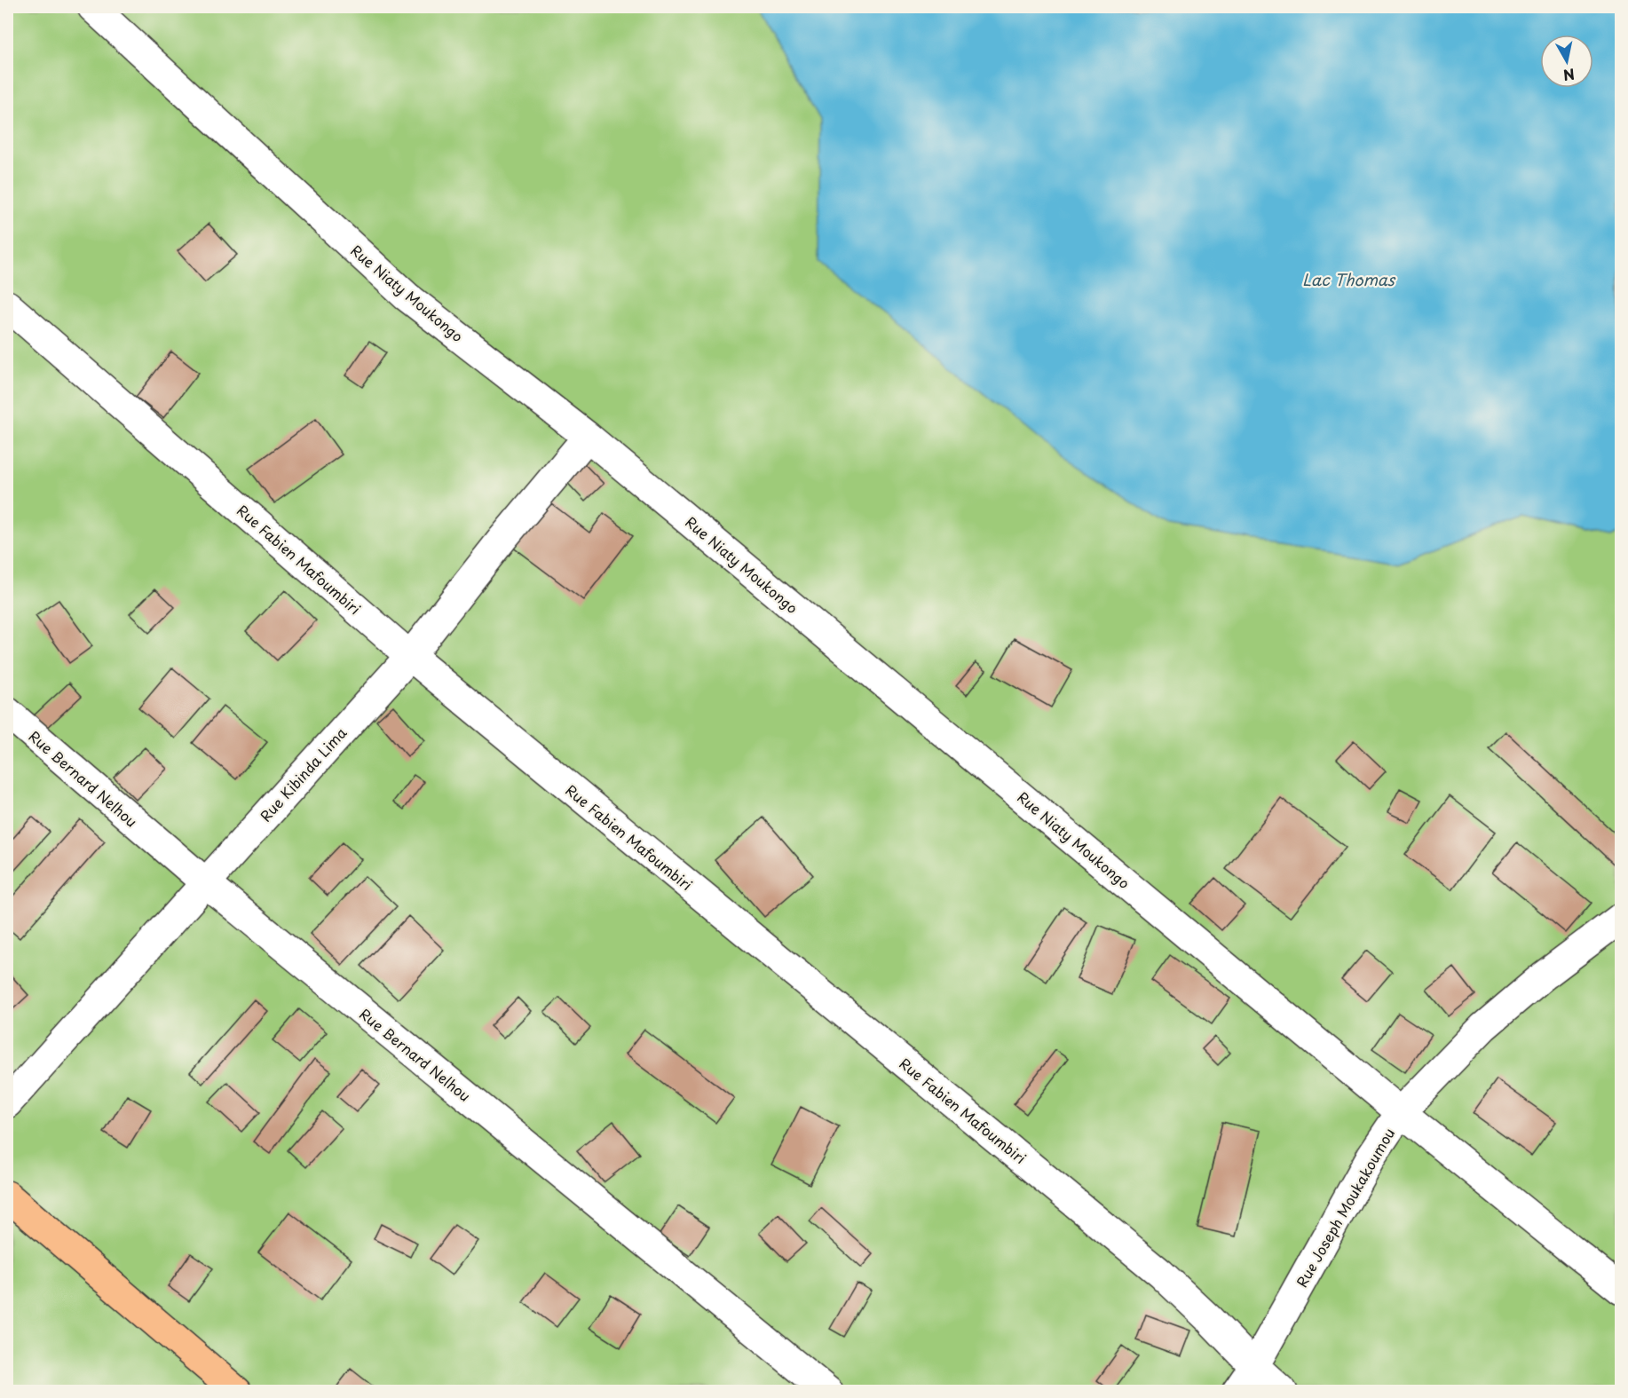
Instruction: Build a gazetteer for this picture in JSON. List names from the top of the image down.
{
  "streets": {
    "street": [
      "Rue Niaty Moukongo",
      "Rue Fabien Mafoumbiri",
      "Rue Kibinda Lima",
      "Rue Bernard Nelhou",
      "Rue Joseph Moukakoumou"
    ]
  },
  "crossings": [
    ["Rue Niaty Moukongo", "Rue Kibinda Lima"],
    ["Rue Niaty Moukongo", "Rue Joseph Moukakoumou"],
    ["Rue Fabien Mafoumbiri", "Rue Kibinda Lima"],
    ["Rue Fabien Mafoumbiri", "Rue Joseph Moukakoumou"],
    ["Rue Kibinda Lima", "Rue Bernard Nelhou"]
  ],
  "water": ["Lac Thomas"],
  "north": "bottom"
}
